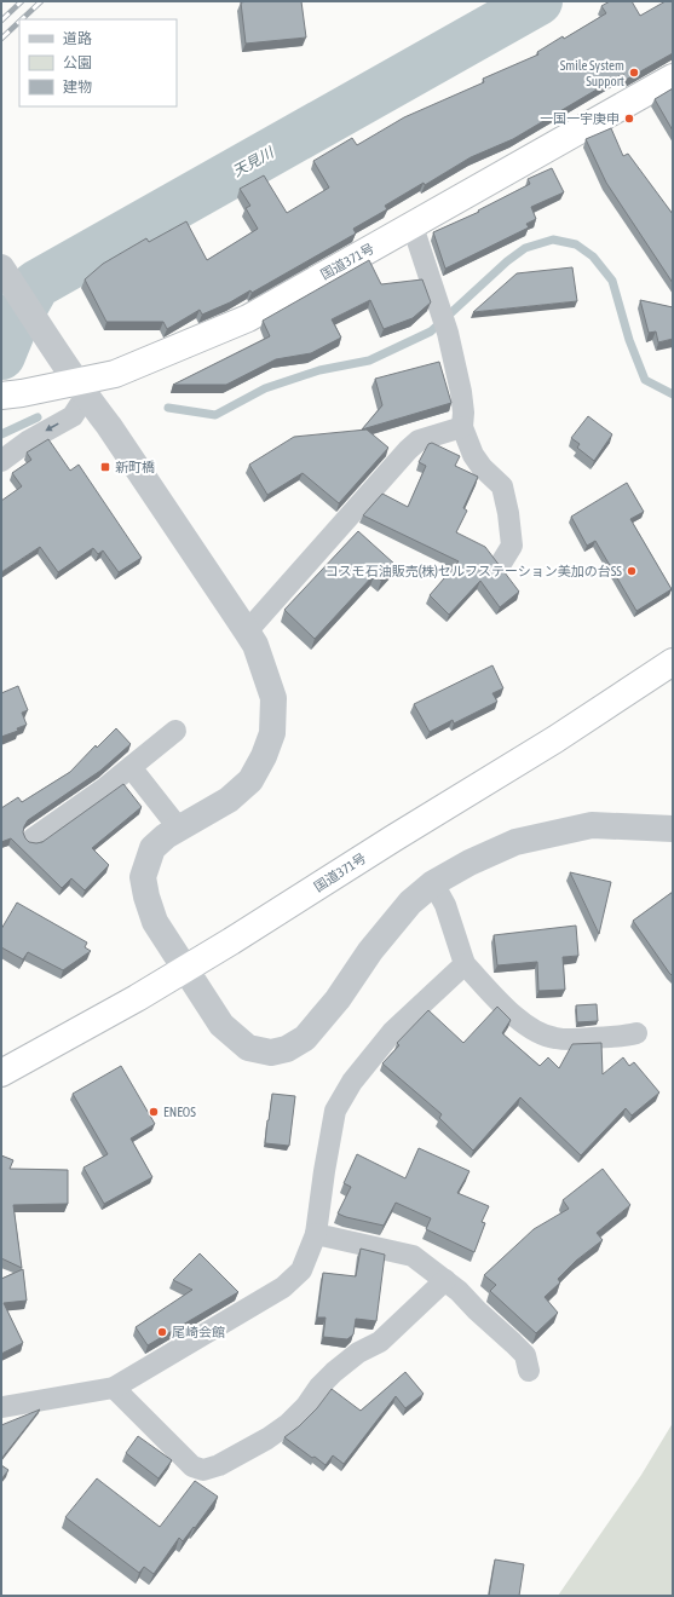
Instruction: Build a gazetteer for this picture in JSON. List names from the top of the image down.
{
  "streets": {
    "highway": ["国道371号"]
  },
  "water": ["天見川"],
  "places": {
    "other": [
      "Smile System Support",
      "一国一宇庚申",
      "コスモ石油販売(株)セルフステーション美加の台SS",
      "ENEOS",
      "尾崎会館"
    ],
    "transit": ["新町橋"]
  },
  "legend": ["道路", "公園", "建物"]
}
